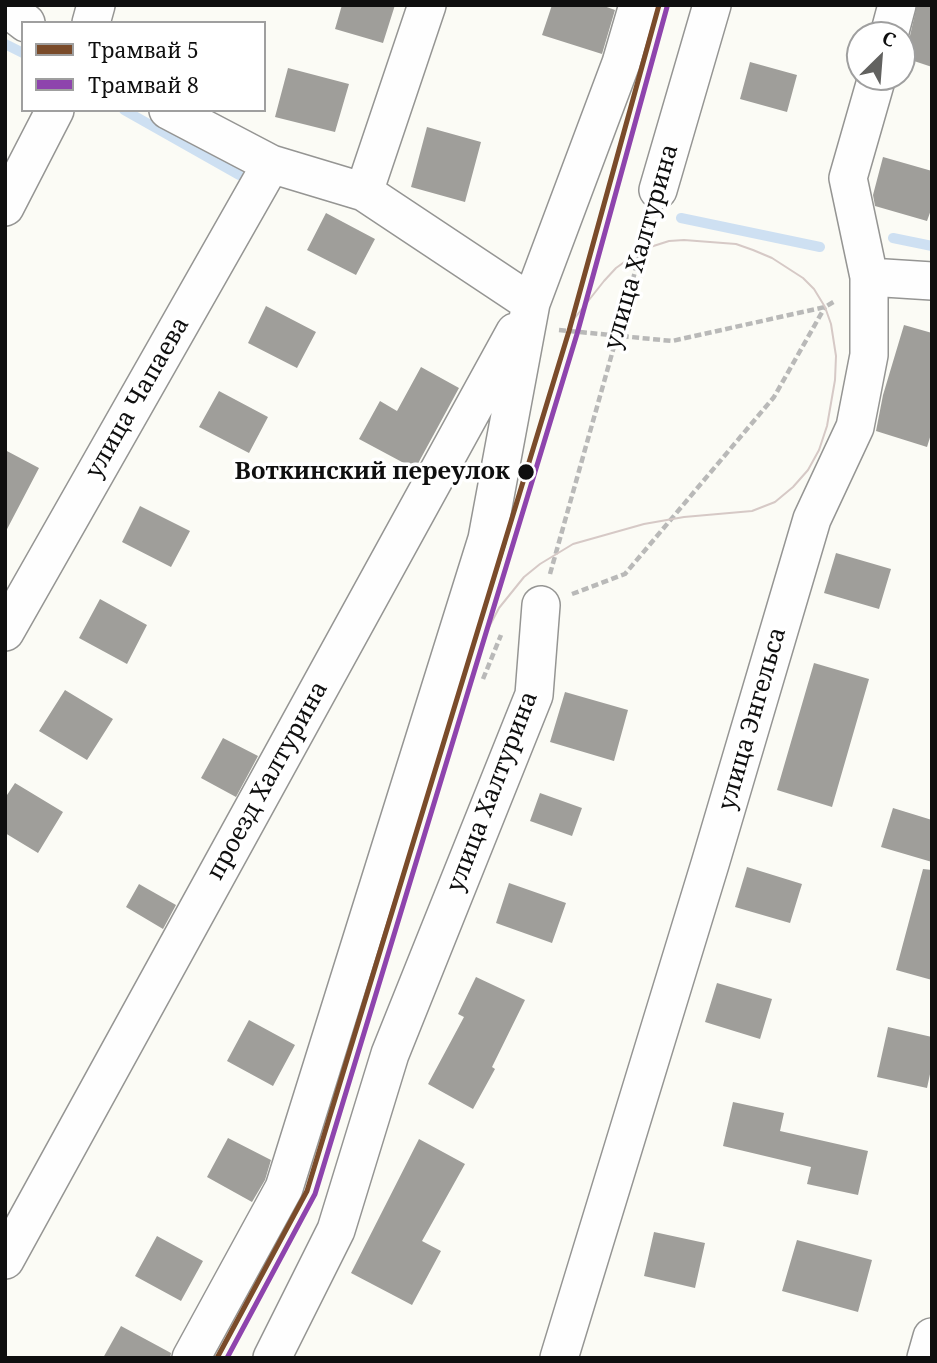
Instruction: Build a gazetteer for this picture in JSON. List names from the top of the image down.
{
  "streets": {
    "street": [
      "улица Халтурина",
      "улица Чапаева",
      "улица Энгельса",
      "проезд Халтурина"
    ]
  },
  "places": ["Воткинский переулок"],
  "lines": ["tram line 5", "tram line 8"],
  "legend": ["Трамвай 5", "Трамвай 8"],
  "north": "top right"
}
